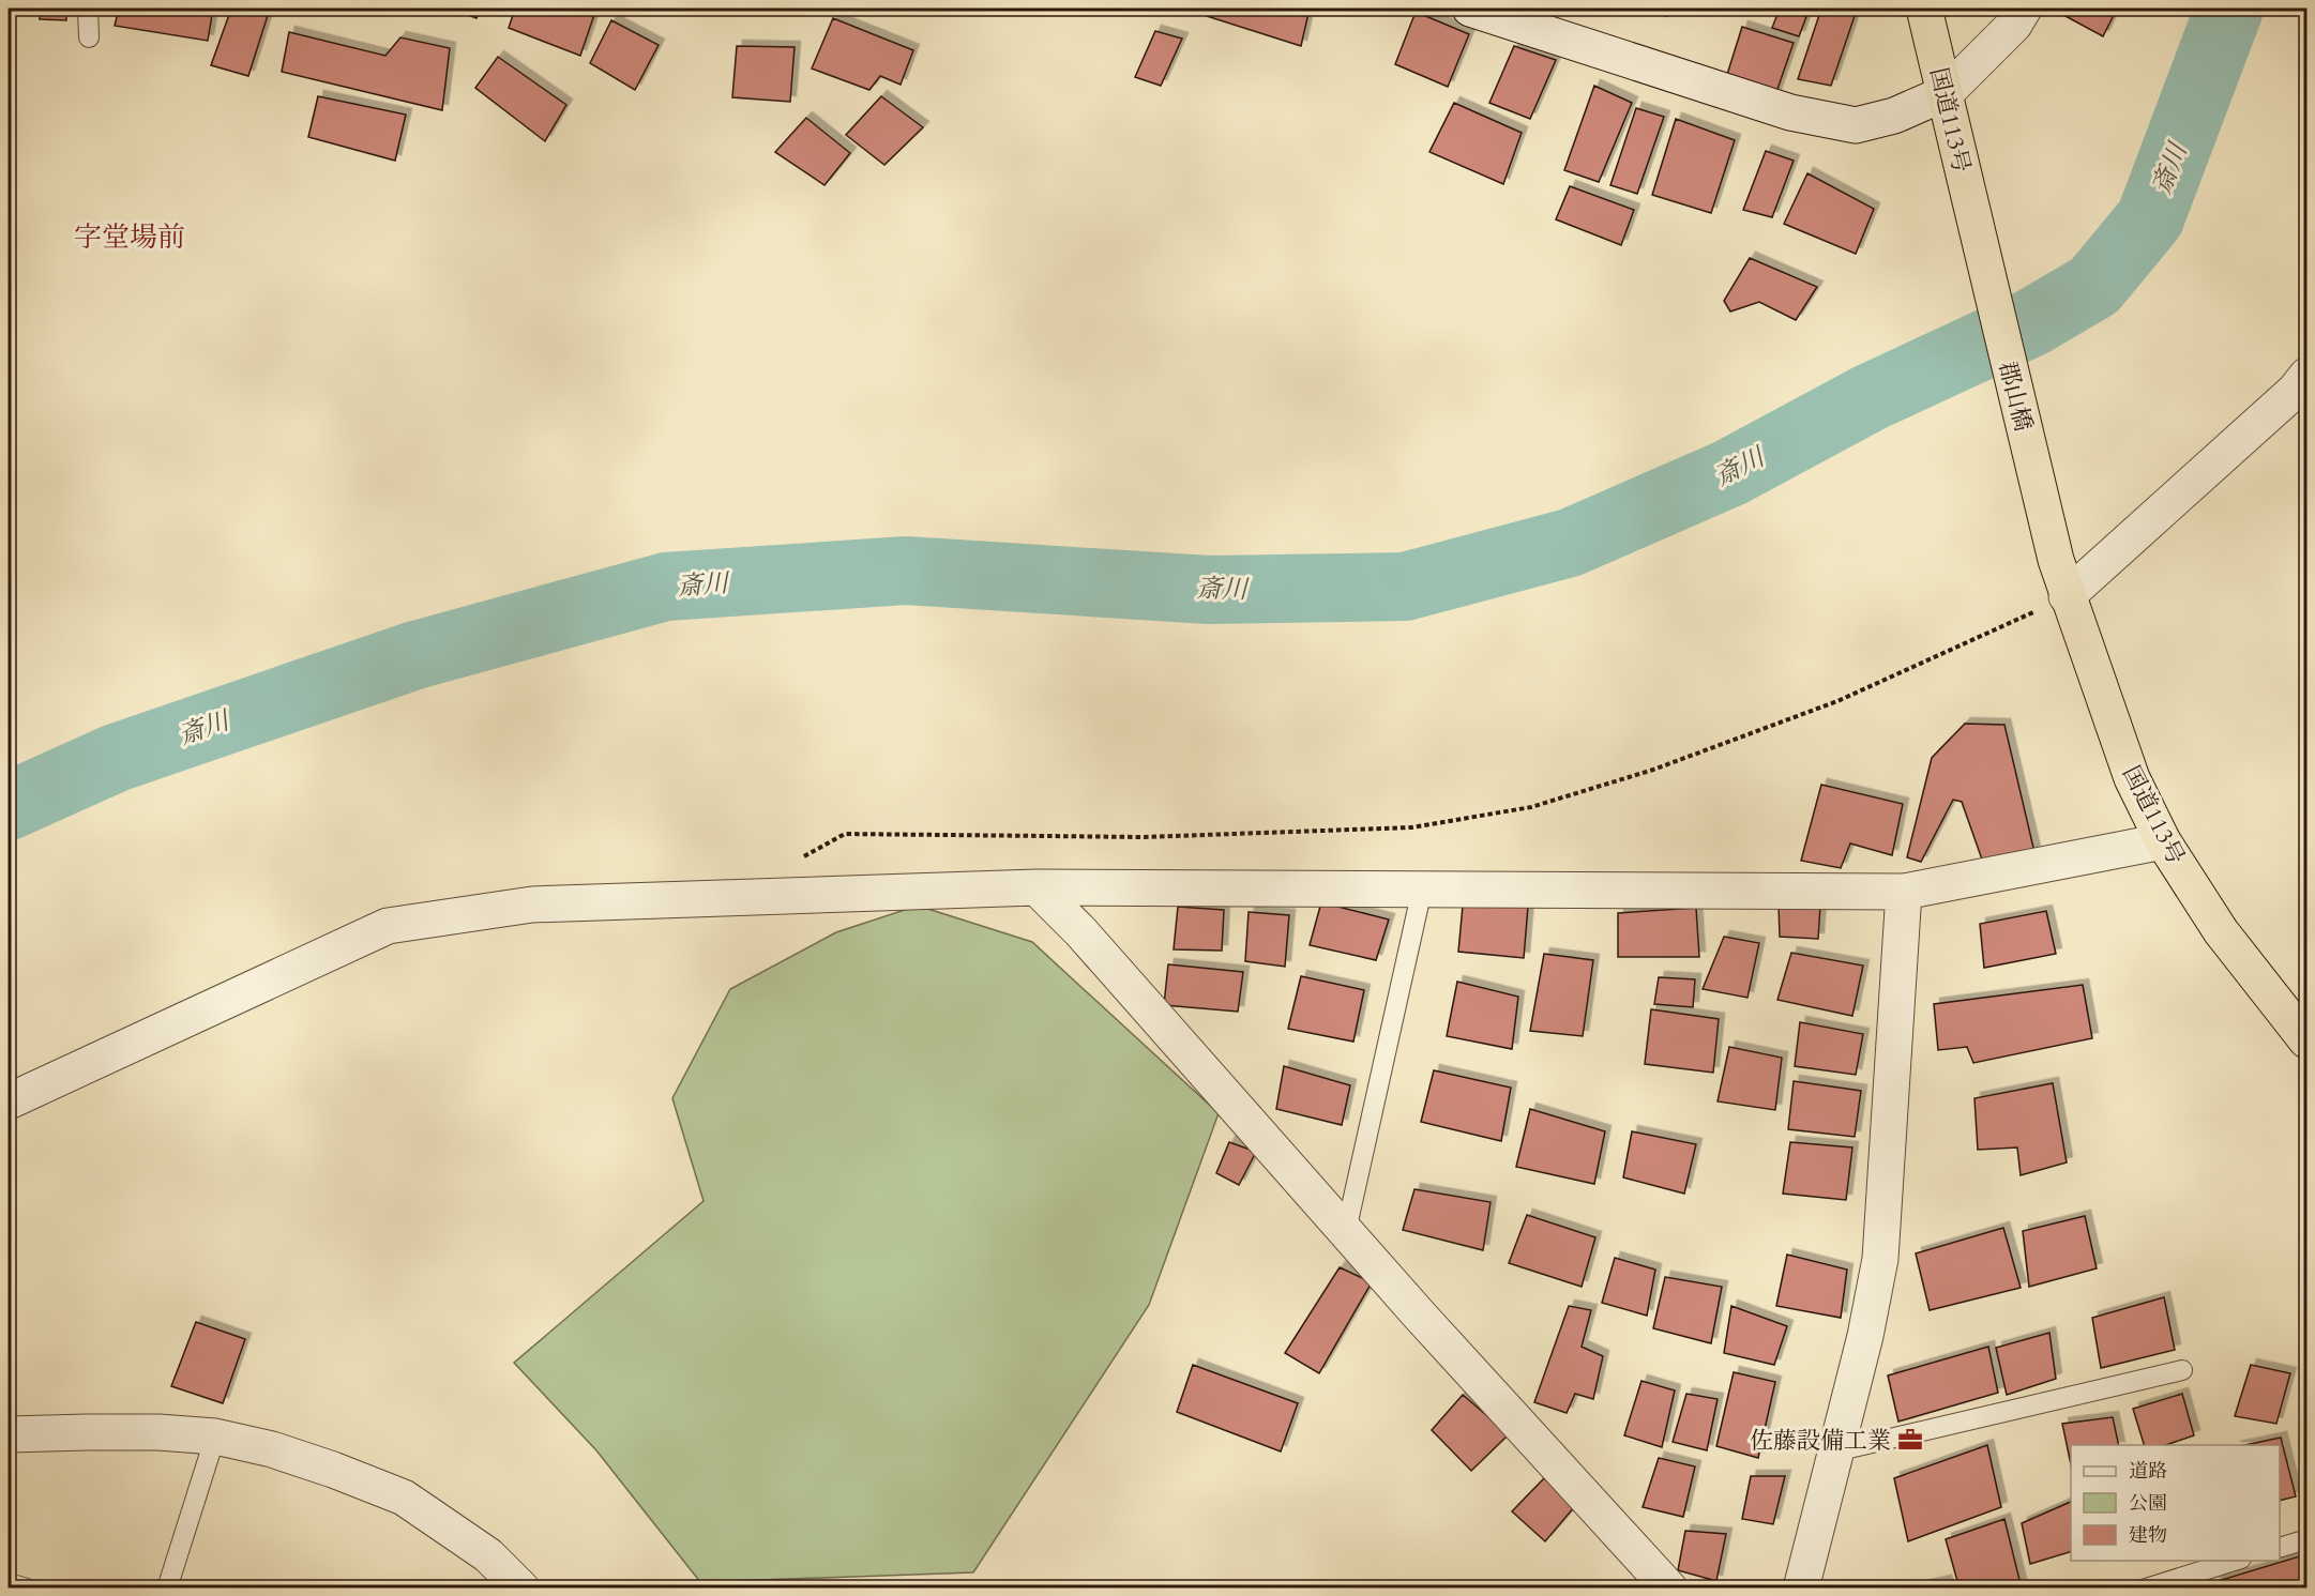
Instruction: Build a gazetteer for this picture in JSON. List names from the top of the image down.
{
  "streets": {
    "highway": ["国道113号", "郡山橋"]
  },
  "crossings": [
    ["国道113号", "郡山橋"]
  ],
  "districts": ["字堂場前"],
  "water": ["斎川"],
  "places": {
    "office": ["佐藤設備工業"]
  },
  "legend": ["道路", "公園", "建物"]
}
